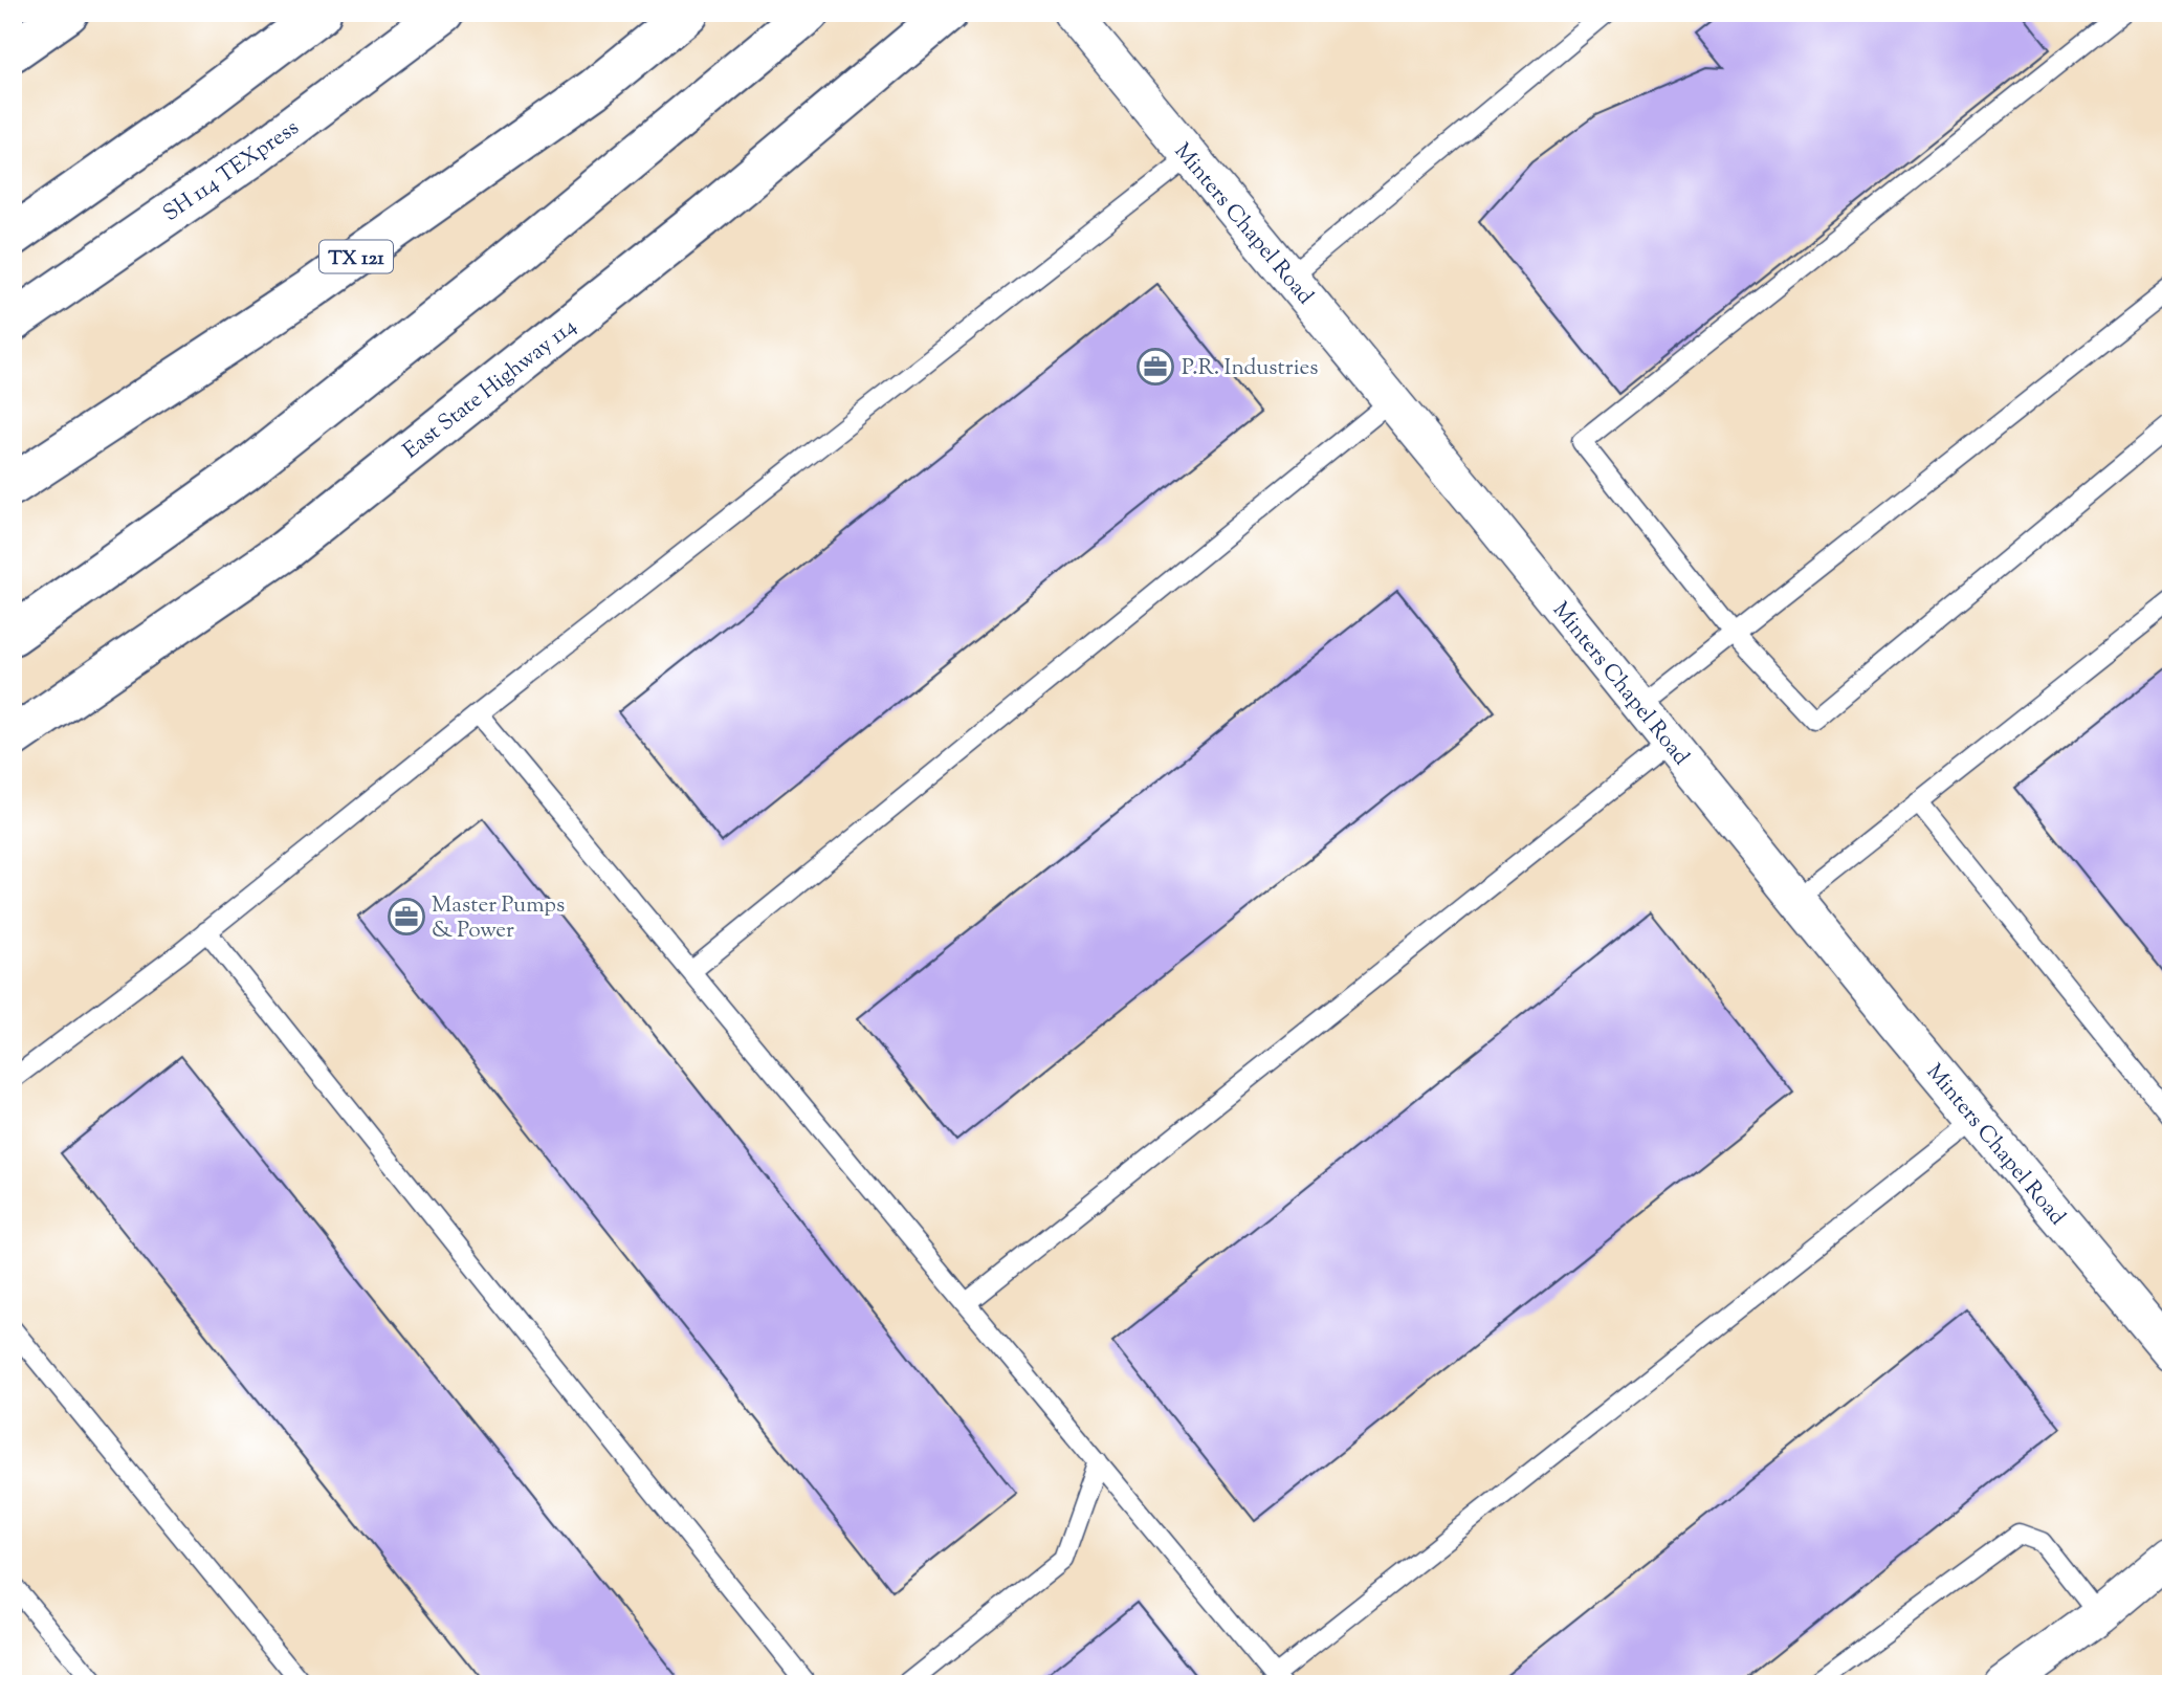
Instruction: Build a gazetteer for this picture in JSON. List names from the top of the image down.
{
  "streets": {
    "main road": ["SH 114 TEXpress", "TX 121", "East State Highway 114"],
    "street": ["Minters Chapel Road"]
  },
  "places": {
    "office": ["P.R. Industries", "Master Pumps & Power"]
  }
}
